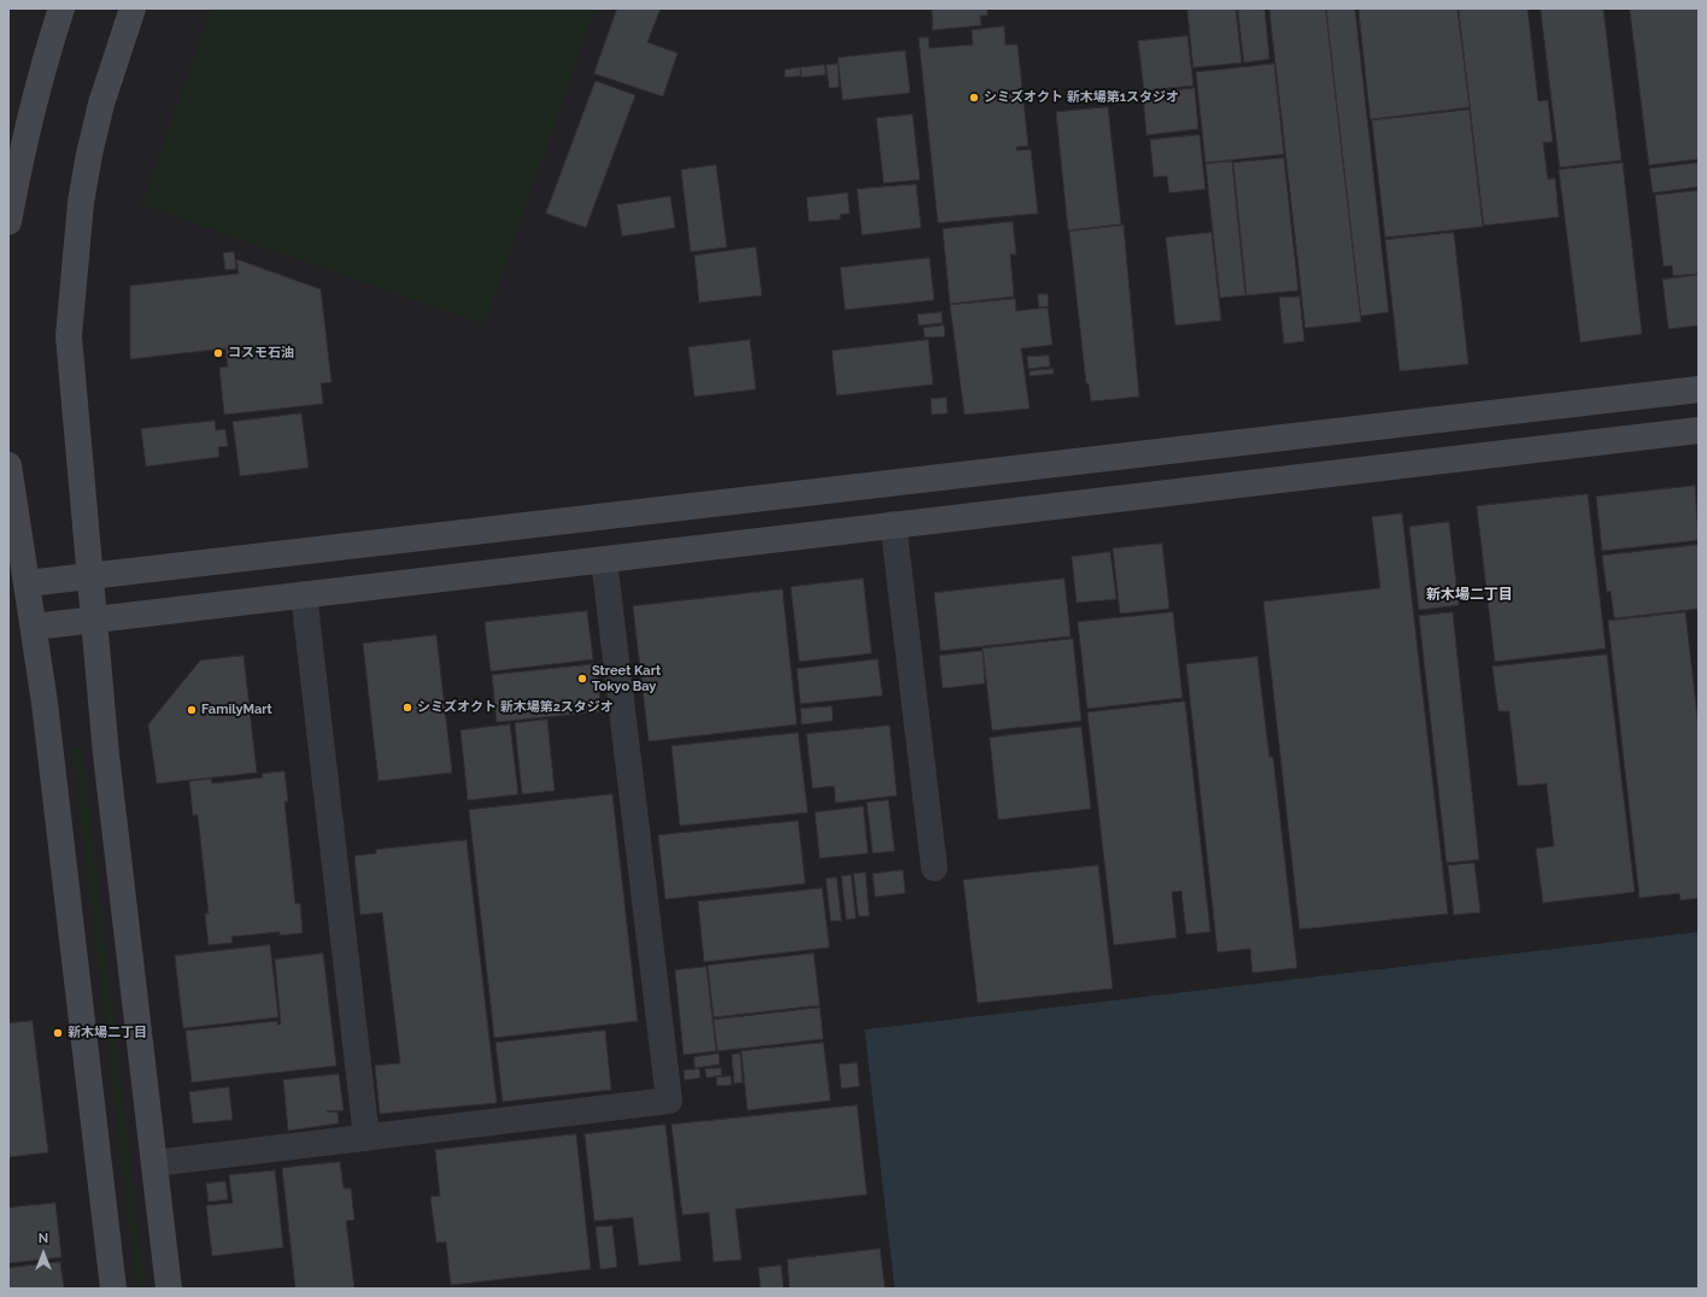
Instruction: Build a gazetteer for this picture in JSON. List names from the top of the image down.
{
  "districts": ["新木場二丁目"],
  "places": [
    "シミズオクト 新木場第1スタジオ",
    "コスモ石油",
    "Street Kart Tokyo Bay",
    "シミズオクト 新木場第2スタジオ",
    "FamilyMart",
    "新木場二丁目"
  ],
  "north": "top"
}
